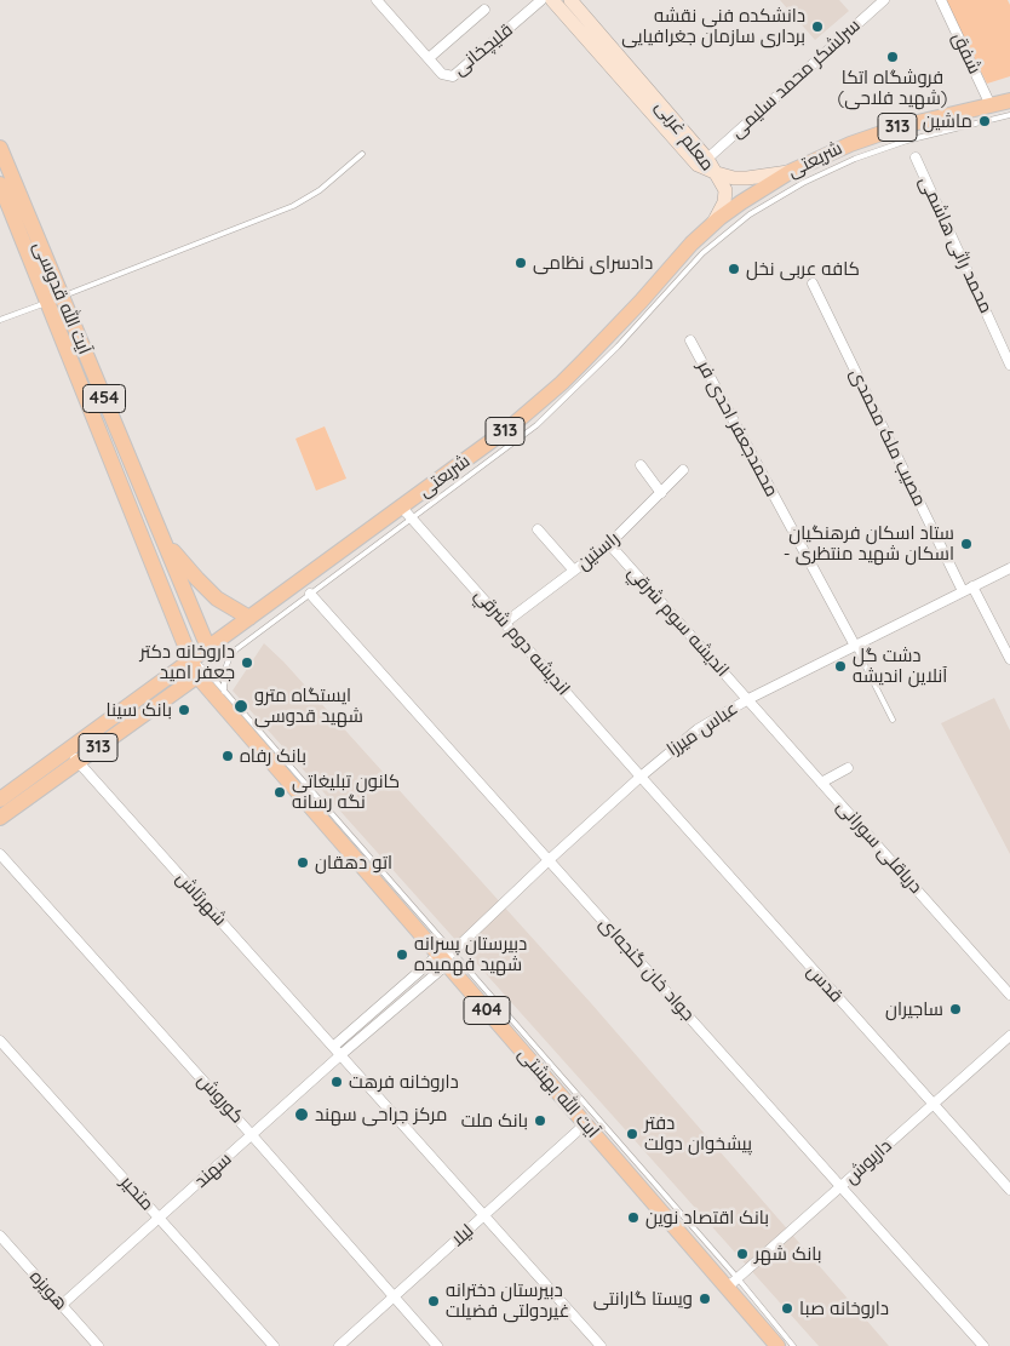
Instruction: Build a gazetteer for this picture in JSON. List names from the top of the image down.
{
  "streets": {
    "main road": [
      "313",
      "معلم غربی",
      "شریعتی",
      "آیت الله قدوسی",
      "454",
      "404",
      "آیت الله بهشتی"
    ],
    "street": [
      "قلیچخانی",
      "شفق",
      "سرلشکر محمد سلیمی",
      "محمد راثی هاشمی",
      "محمدجعفر احدی فر",
      "مصیب ملک محمدی",
      "راستین",
      "اندیشه سوم شرقي",
      "انديشه دوم شرقي",
      "عباس میرزا",
      "دریاقلی سورانی",
      "شهرتاش",
      "جواد خان گنجه‌ای",
      "قدس",
      "کوروش",
      "داریوش",
      "سهند",
      "متحیر",
      "لیلا",
      "هویزه"
    ]
  },
  "crossings": [
    ["شفق", "شریعتی"],
    ["سرلشکر محمد سلیمی", "معلم غربی"],
    ["شریعتی", "آیت الله قدوسی"],
    ["شریعتی", "انديشه دوم شرقي"],
    ["شریعتی", "شهرتاش"],
    ["شریعتی", "جواد خان گنجه‌ای"],
    ["شریعتی", "آیت الله بهشتی"],
    ["آیت الله قدوسی", "آیت الله بهشتی"],
    ["محمدجعفر احدی فر", "عباس میرزا"],
    ["مصیب ملک محمدی", "عباس میرزا"],
    ["راستین", "اندیشه سوم شرقي"],
    ["راستین", "انديشه دوم شرقي"],
    ["اندیشه سوم شرقي", "عباس میرزا"],
    ["اندیشه سوم شرقي", "دریاقلی سورانی"],
    ["انديشه دوم شرقي", "عباس میرزا"],
    ["انديشه دوم شرقي", "قدس"],
    ["عباس میرزا", "دریاقلی سورانی"],
    ["عباس میرزا", "جواد خان گنجه‌ای"],
    ["عباس میرزا", "قدس"],
    ["عباس میرزا", "آیت الله بهشتی"],
    ["عباس میرزا", "سهند"],
    ["شهرتاش", "سهند"],
    ["جواد خان گنجه‌ای", "داریوش"],
    ["قدس", "داریوش"],
    ["آیت الله بهشتی", "داریوش"],
    ["آیت الله بهشتی", "سهند"],
    ["آیت الله بهشتی", "لیلا"],
    ["کوروش", "سهند"],
    ["کوروش", "لیلا"],
    ["سهند", "متحیر"],
    ["سهند", "هویزه"]
  ],
  "places": [
    "دانشکده فنی نقشه برداری سازمان جغرافیایی",
    "فروشگاه اتکا (شهید فلاحی)",
    "ماشین",
    "دادسرای نظامی",
    "کافه عربی نخل",
    "ستاد اسکان فرهنگیان - اسکان شهید منتظری",
    "داروخانه دکتر جعفر امید",
    "دشت گل آنلاین اندیشه",
    "ایستگاه مترو شهید قدوسی",
    "بانک سینا",
    "بانک رفاه",
    "کانون تبلیغاتی نگه رسانه",
    "اتو دهقان",
    "دبیرستان پسرانه شهید فهمیده",
    "ساجیران",
    "داروخانه فرهت",
    "مرکز جراحی سهند",
    "بانک ملت",
    "دفتر پیشخوان دولت",
    "بانک اقتصاد نوین",
    "بانک شهر",
    "ویستا گارانتی",
    "دبيرستان دخترانه غیردولتی فضیلت",
    "داروخانه صبا"
  ]
}
